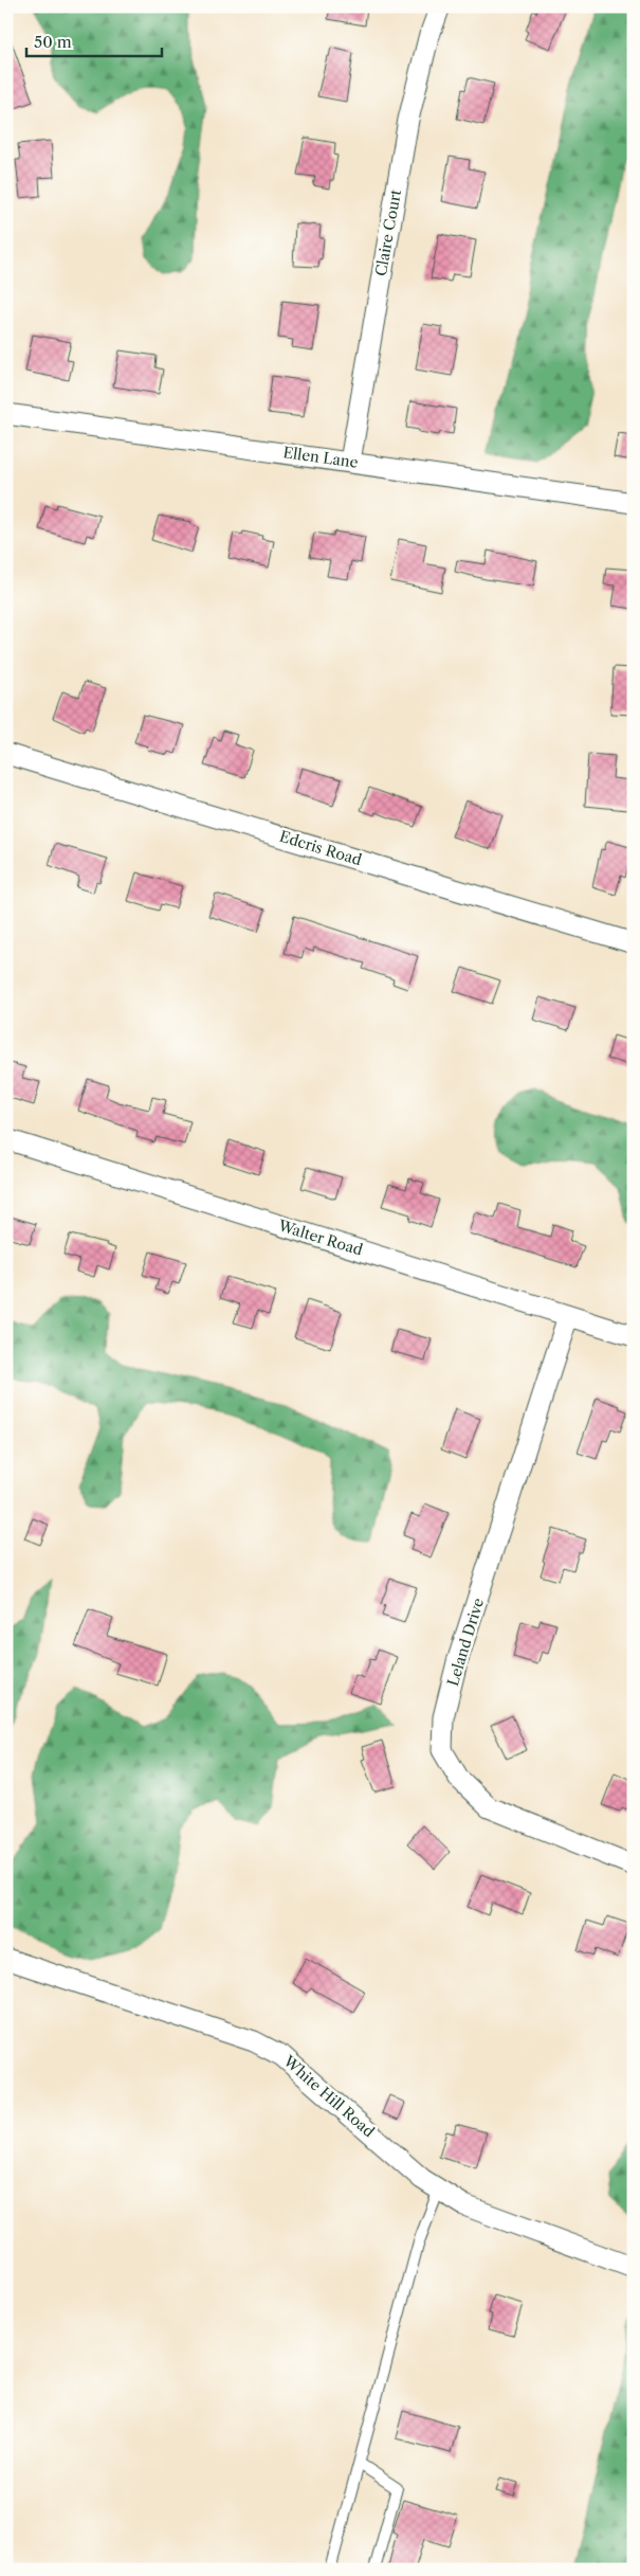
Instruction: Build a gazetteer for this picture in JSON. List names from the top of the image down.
{
  "streets": {
    "street": [
      "Claire Court",
      "Ellen Lane",
      "Edcris Road",
      "Walter Road",
      "Leland Drive",
      "White Hill Road"
    ]
  },
  "crossings": [
    ["Claire Court", "Ellen Lane"],
    ["Walter Road", "Leland Drive"]
  ],
  "scale_bar": "50 m"
}
